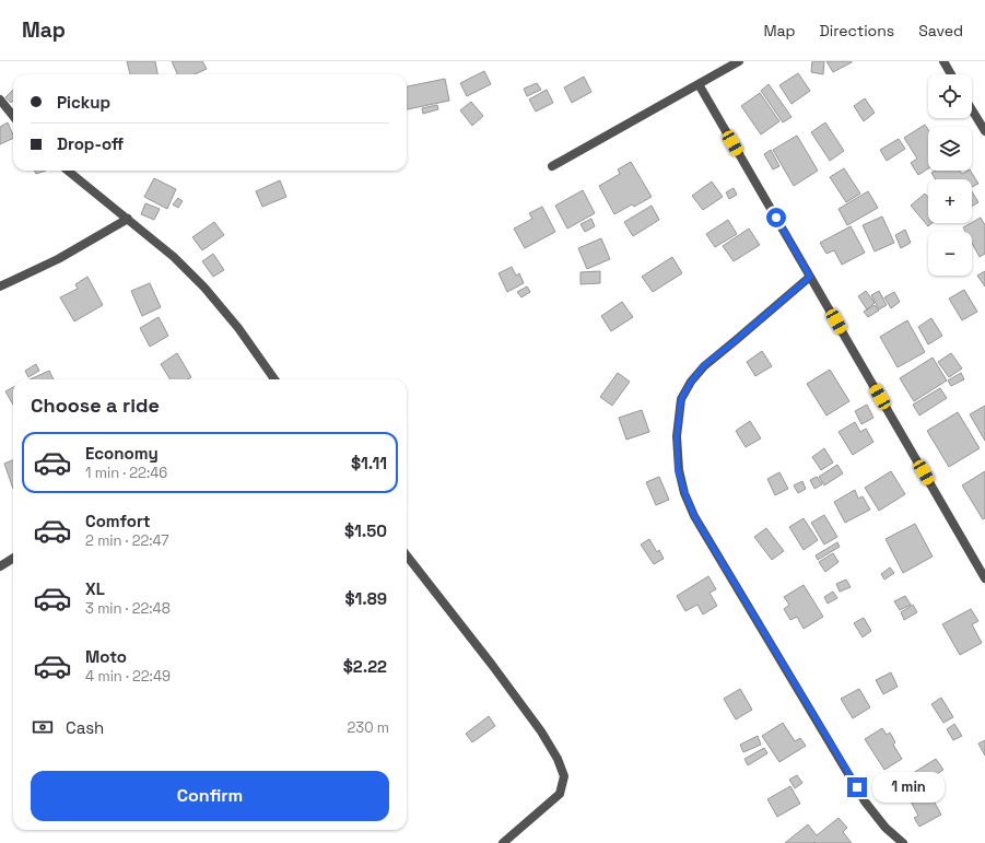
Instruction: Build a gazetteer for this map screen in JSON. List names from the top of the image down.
{
  "page": {
    "header": "Map",
    "nav": ["Map", "Directions", "Saved"],
    "map_buttons": ["+", "−"],
    "banner": ["Pickup", "Drop-off"],
    "heading": "Choose a ride",
    "list": [
      {
        "name": "Economy",
        "note": "1 min · 22:46",
        "value": "$1.11"
      },
      {
        "name": "Comfort",
        "note": "2 min · 22:47",
        "value": "$1.50"
      },
      {
        "name": "XL",
        "note": "3 min · 22:48",
        "value": "$1.89"
      },
      {
        "name": "Moto",
        "note": "4 min · 22:49",
        "value": "$2.22"
      }
    ],
    "pay": ["Cash", "230 m"],
    "buttons": "Confirm",
    "bubble": "1 min"
  }
}
